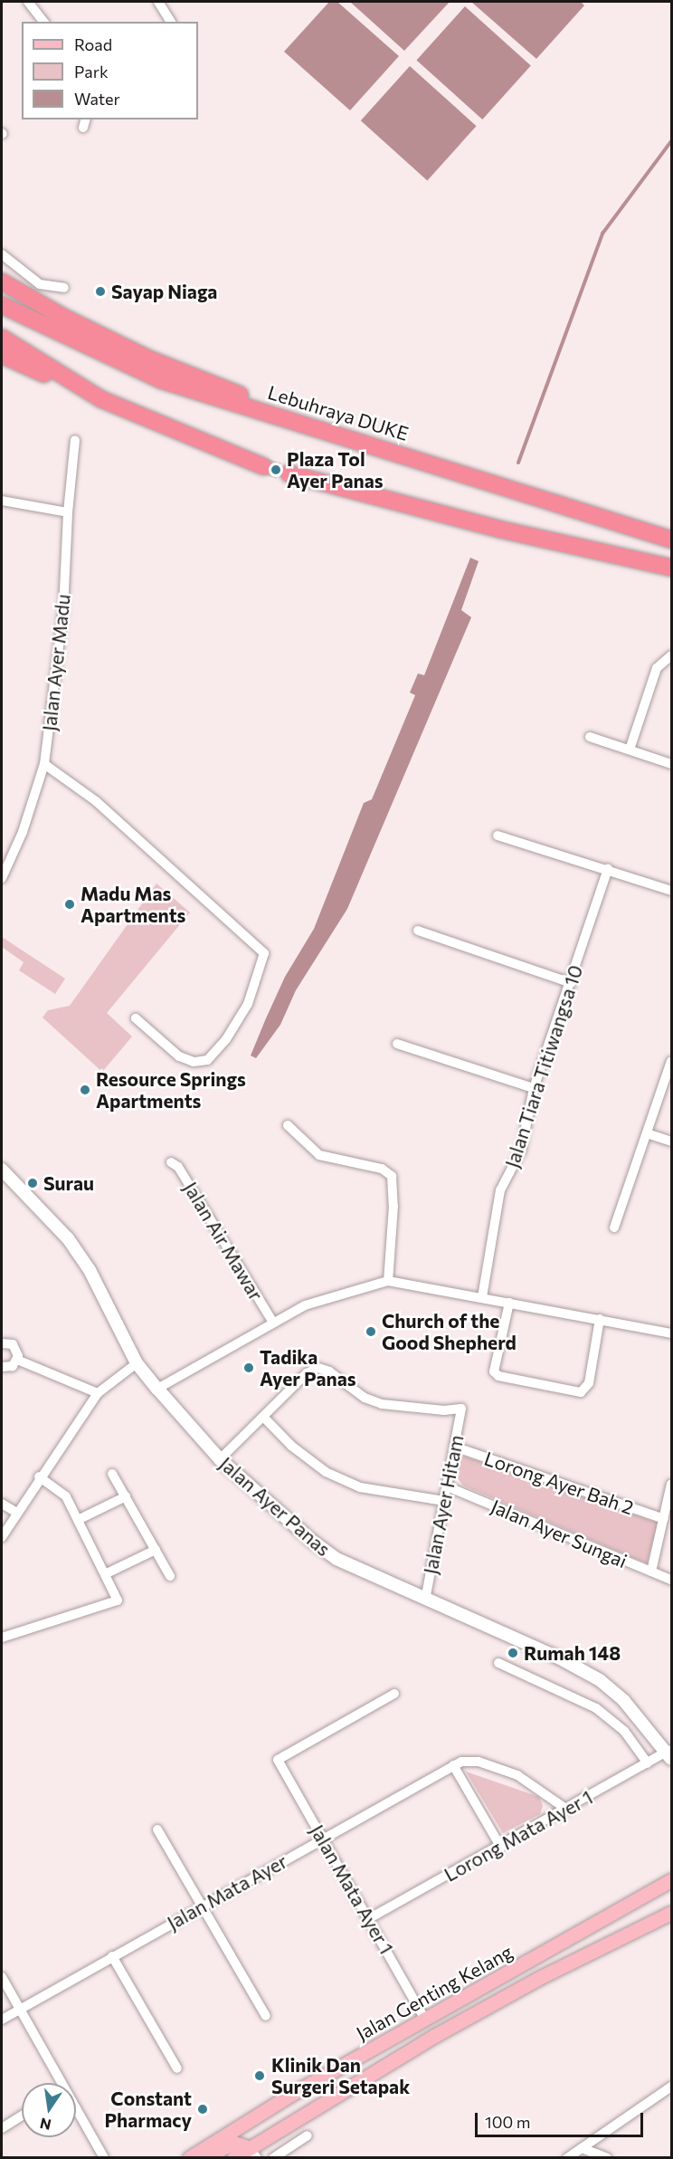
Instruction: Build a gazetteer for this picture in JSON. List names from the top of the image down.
{
  "streets": {
    "highway": ["Lebuhraya DUKE"],
    "main road": ["Jalan Genting Kelang"],
    "street": [
      "Jalan Ayer Madu",
      "Jalan Tiara Titiwangsa 10",
      "Jalan Air Mawar",
      "Lorong Ayer Bah 2",
      "Jalan Ayer Hitam",
      "Jalan Ayer Panas",
      "Jalan Ayer Sungai",
      "Lorong Mata Ayer 1",
      "Jalan Mata Ayer 1",
      "Jalan Mata Ayer"
    ]
  },
  "crossings": [
    ["Lorong Ayer Bah 2", "Jalan Ayer Hitam"],
    ["Jalan Ayer Hitam", "Jalan Ayer Panas"],
    ["Jalan Ayer Hitam", "Jalan Ayer Sungai"],
    ["Jalan Ayer Panas", "Lorong Mata Ayer 1"],
    ["Lorong Mata Ayer 1", "Jalan Mata Ayer 1"],
    ["Jalan Mata Ayer 1", "Jalan Mata Ayer"],
    ["Jalan Mata Ayer 1", "Jalan Genting Kelang"]
  ],
  "places": [
    "Sayap Niaga",
    "Plaza Tol Ayer Panas",
    "Madu Mas Apartments",
    "Resource Springs Apartments",
    "Surau",
    "Church of the Good Shepherd",
    "Tadika Ayer Panas",
    "Rumah 148",
    "Klinik Dan Surgeri Setapak",
    "Constant Pharmacy"
  ],
  "legend": ["Road", "Park", "Water"],
  "scale_bar": "100 m",
  "north": "bottom"
}
